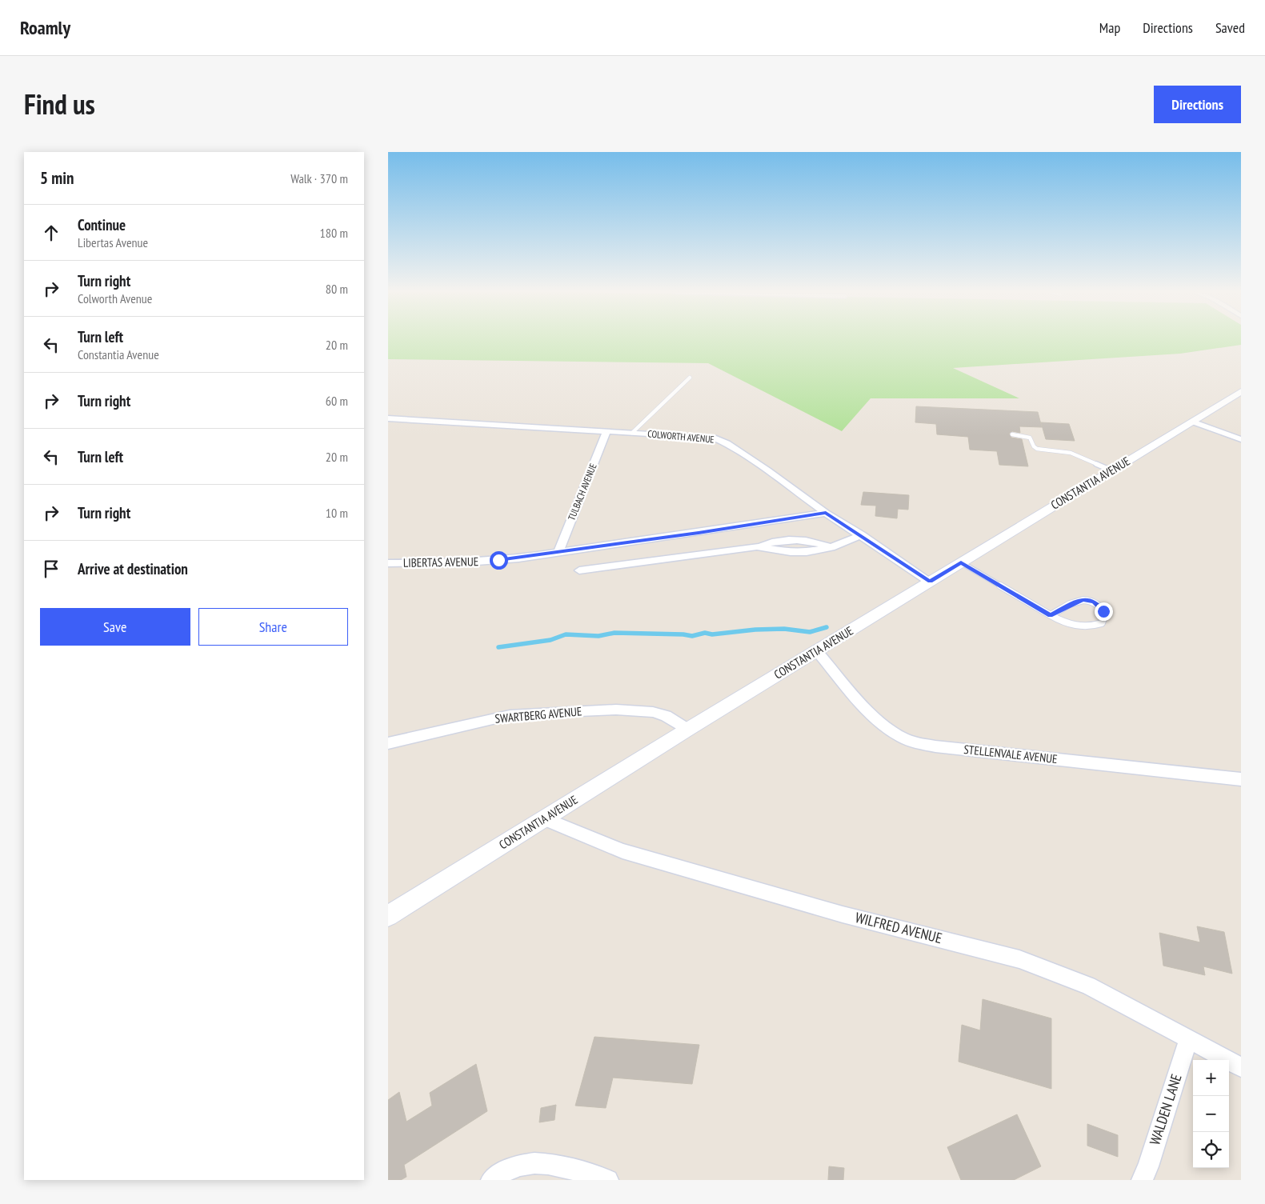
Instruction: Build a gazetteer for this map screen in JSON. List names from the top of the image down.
{
  "streets": {
    "street": [
      "COLWORTH AVENUE",
      "CONSTANTIA AVENUE",
      "TULBACH AVENUE",
      "LIBERTAS AVENUE",
      "SWARTBERG AVENUE",
      "STELLENVALE AVENUE",
      "WILFRED AVENUE",
      "WALDEN LANE"
    ]
  },
  "crossings": [
    ["COLWORTH AVENUE", "CONSTANTIA AVENUE"],
    ["COLWORTH AVENUE", "TULBACH AVENUE"],
    ["COLWORTH AVENUE", "LIBERTAS AVENUE"],
    ["CONSTANTIA AVENUE", "SWARTBERG AVENUE"],
    ["CONSTANTIA AVENUE", "STELLENVALE AVENUE"],
    ["CONSTANTIA AVENUE", "WILFRED AVENUE"],
    ["TULBACH AVENUE", "LIBERTAS AVENUE"],
    ["WILFRED AVENUE", "WALDEN LANE"]
  ],
  "page": {
    "header": "Roamly",
    "nav": ["Map", "Directions", "Saved"],
    "title": "Find us",
    "buttons": [
      "Directions",
      ["Save", "Share"]
    ],
    "heading": ["5 min", "Walk · 370 m"],
    "list": [
      ["Continue", "Libertas Avenue", "180 m"],
      ["Turn right", "Colworth Avenue", "80 m"],
      ["Turn left", "Constantia Avenue", "20 m"],
      ["Turn right", "60 m"],
      ["Turn left", "20 m"],
      ["Turn right", "10 m"],
      "Arrive at destination"
    ],
    "map_buttons": ["+", "−"]
  }
}
